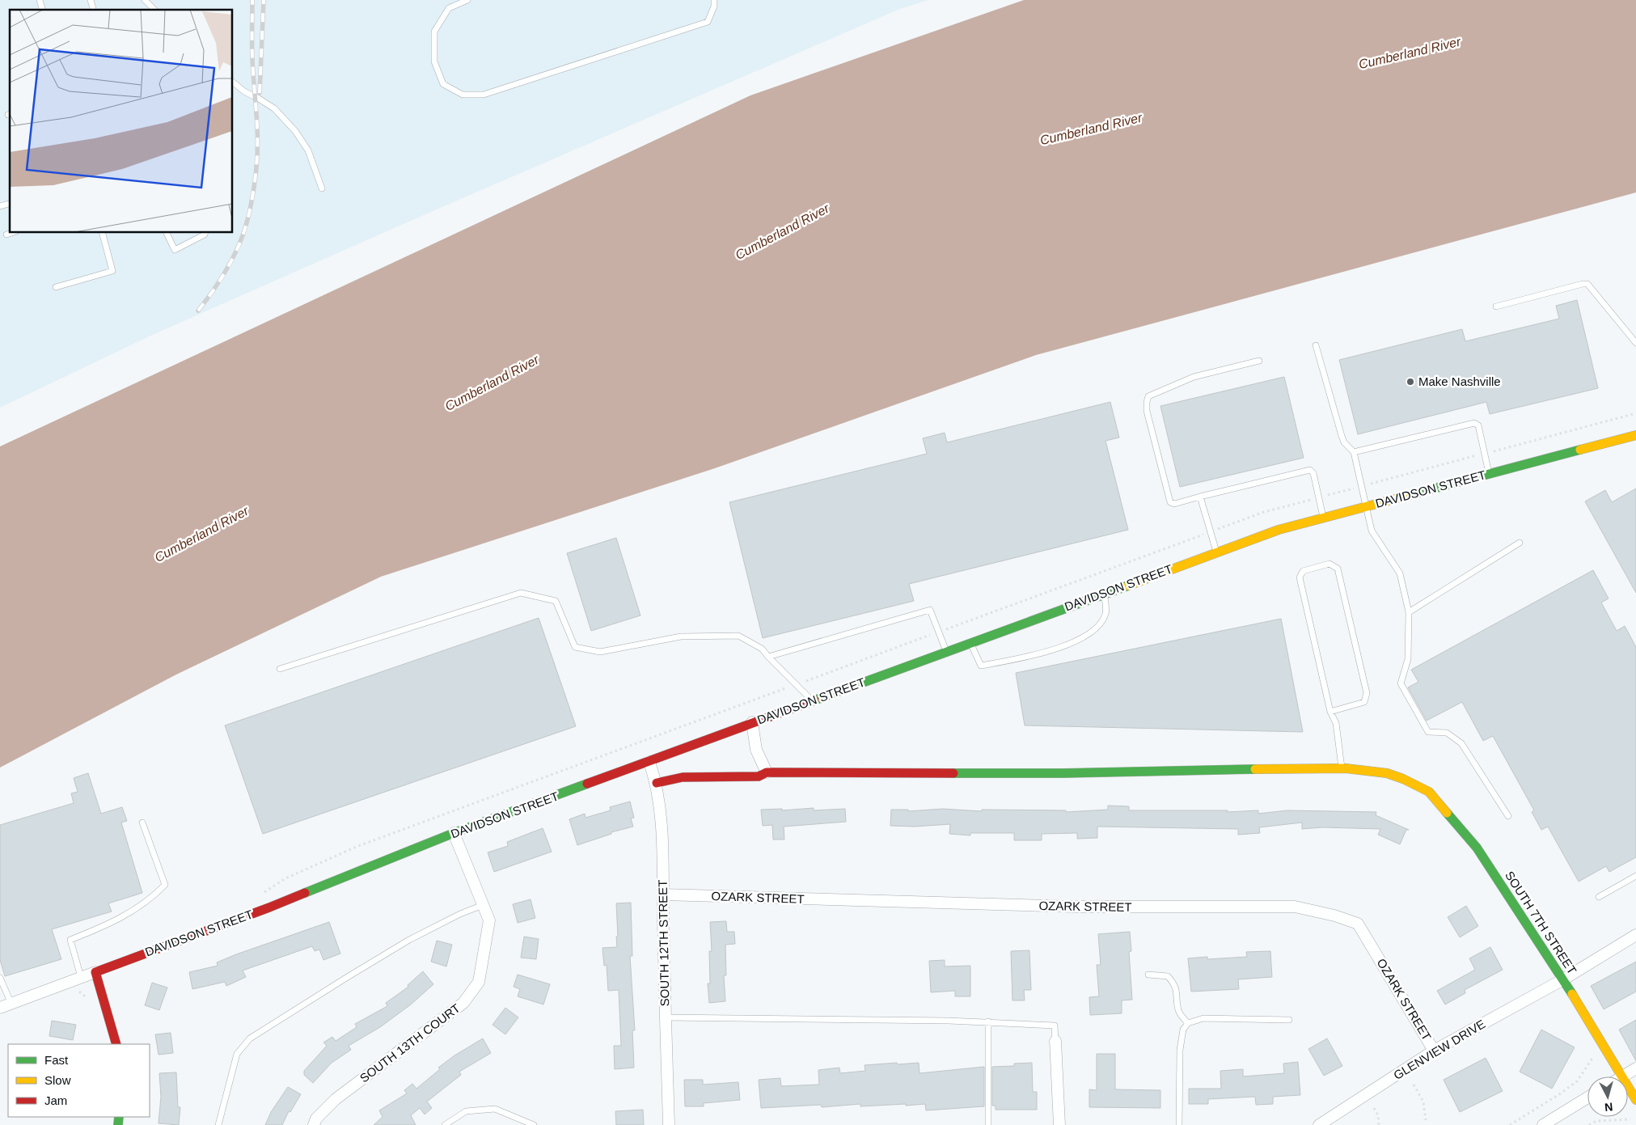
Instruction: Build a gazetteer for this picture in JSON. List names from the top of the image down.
{
  "streets": {
    "street": [
      "DAVIDSON STREET",
      "OZARK STREET",
      "SOUTH 7TH STREET",
      "SOUTH 12TH STREET",
      "SOUTH 13TH COURT",
      "GLENVIEW DRIVE"
    ]
  },
  "crossings": [
    ["DAVIDSON STREET", "SOUTH 12TH STREET"],
    ["DAVIDSON STREET", "SOUTH 13TH COURT"],
    ["OZARK STREET", "SOUTH 12TH STREET"],
    ["OZARK STREET", "GLENVIEW DRIVE"],
    ["SOUTH 7TH STREET", "GLENVIEW DRIVE"]
  ],
  "water": ["Cumberland River"],
  "places": ["Make Nashville"],
  "legend": ["Fast", "Slow", "Jam"],
  "north": "bottom"
}
